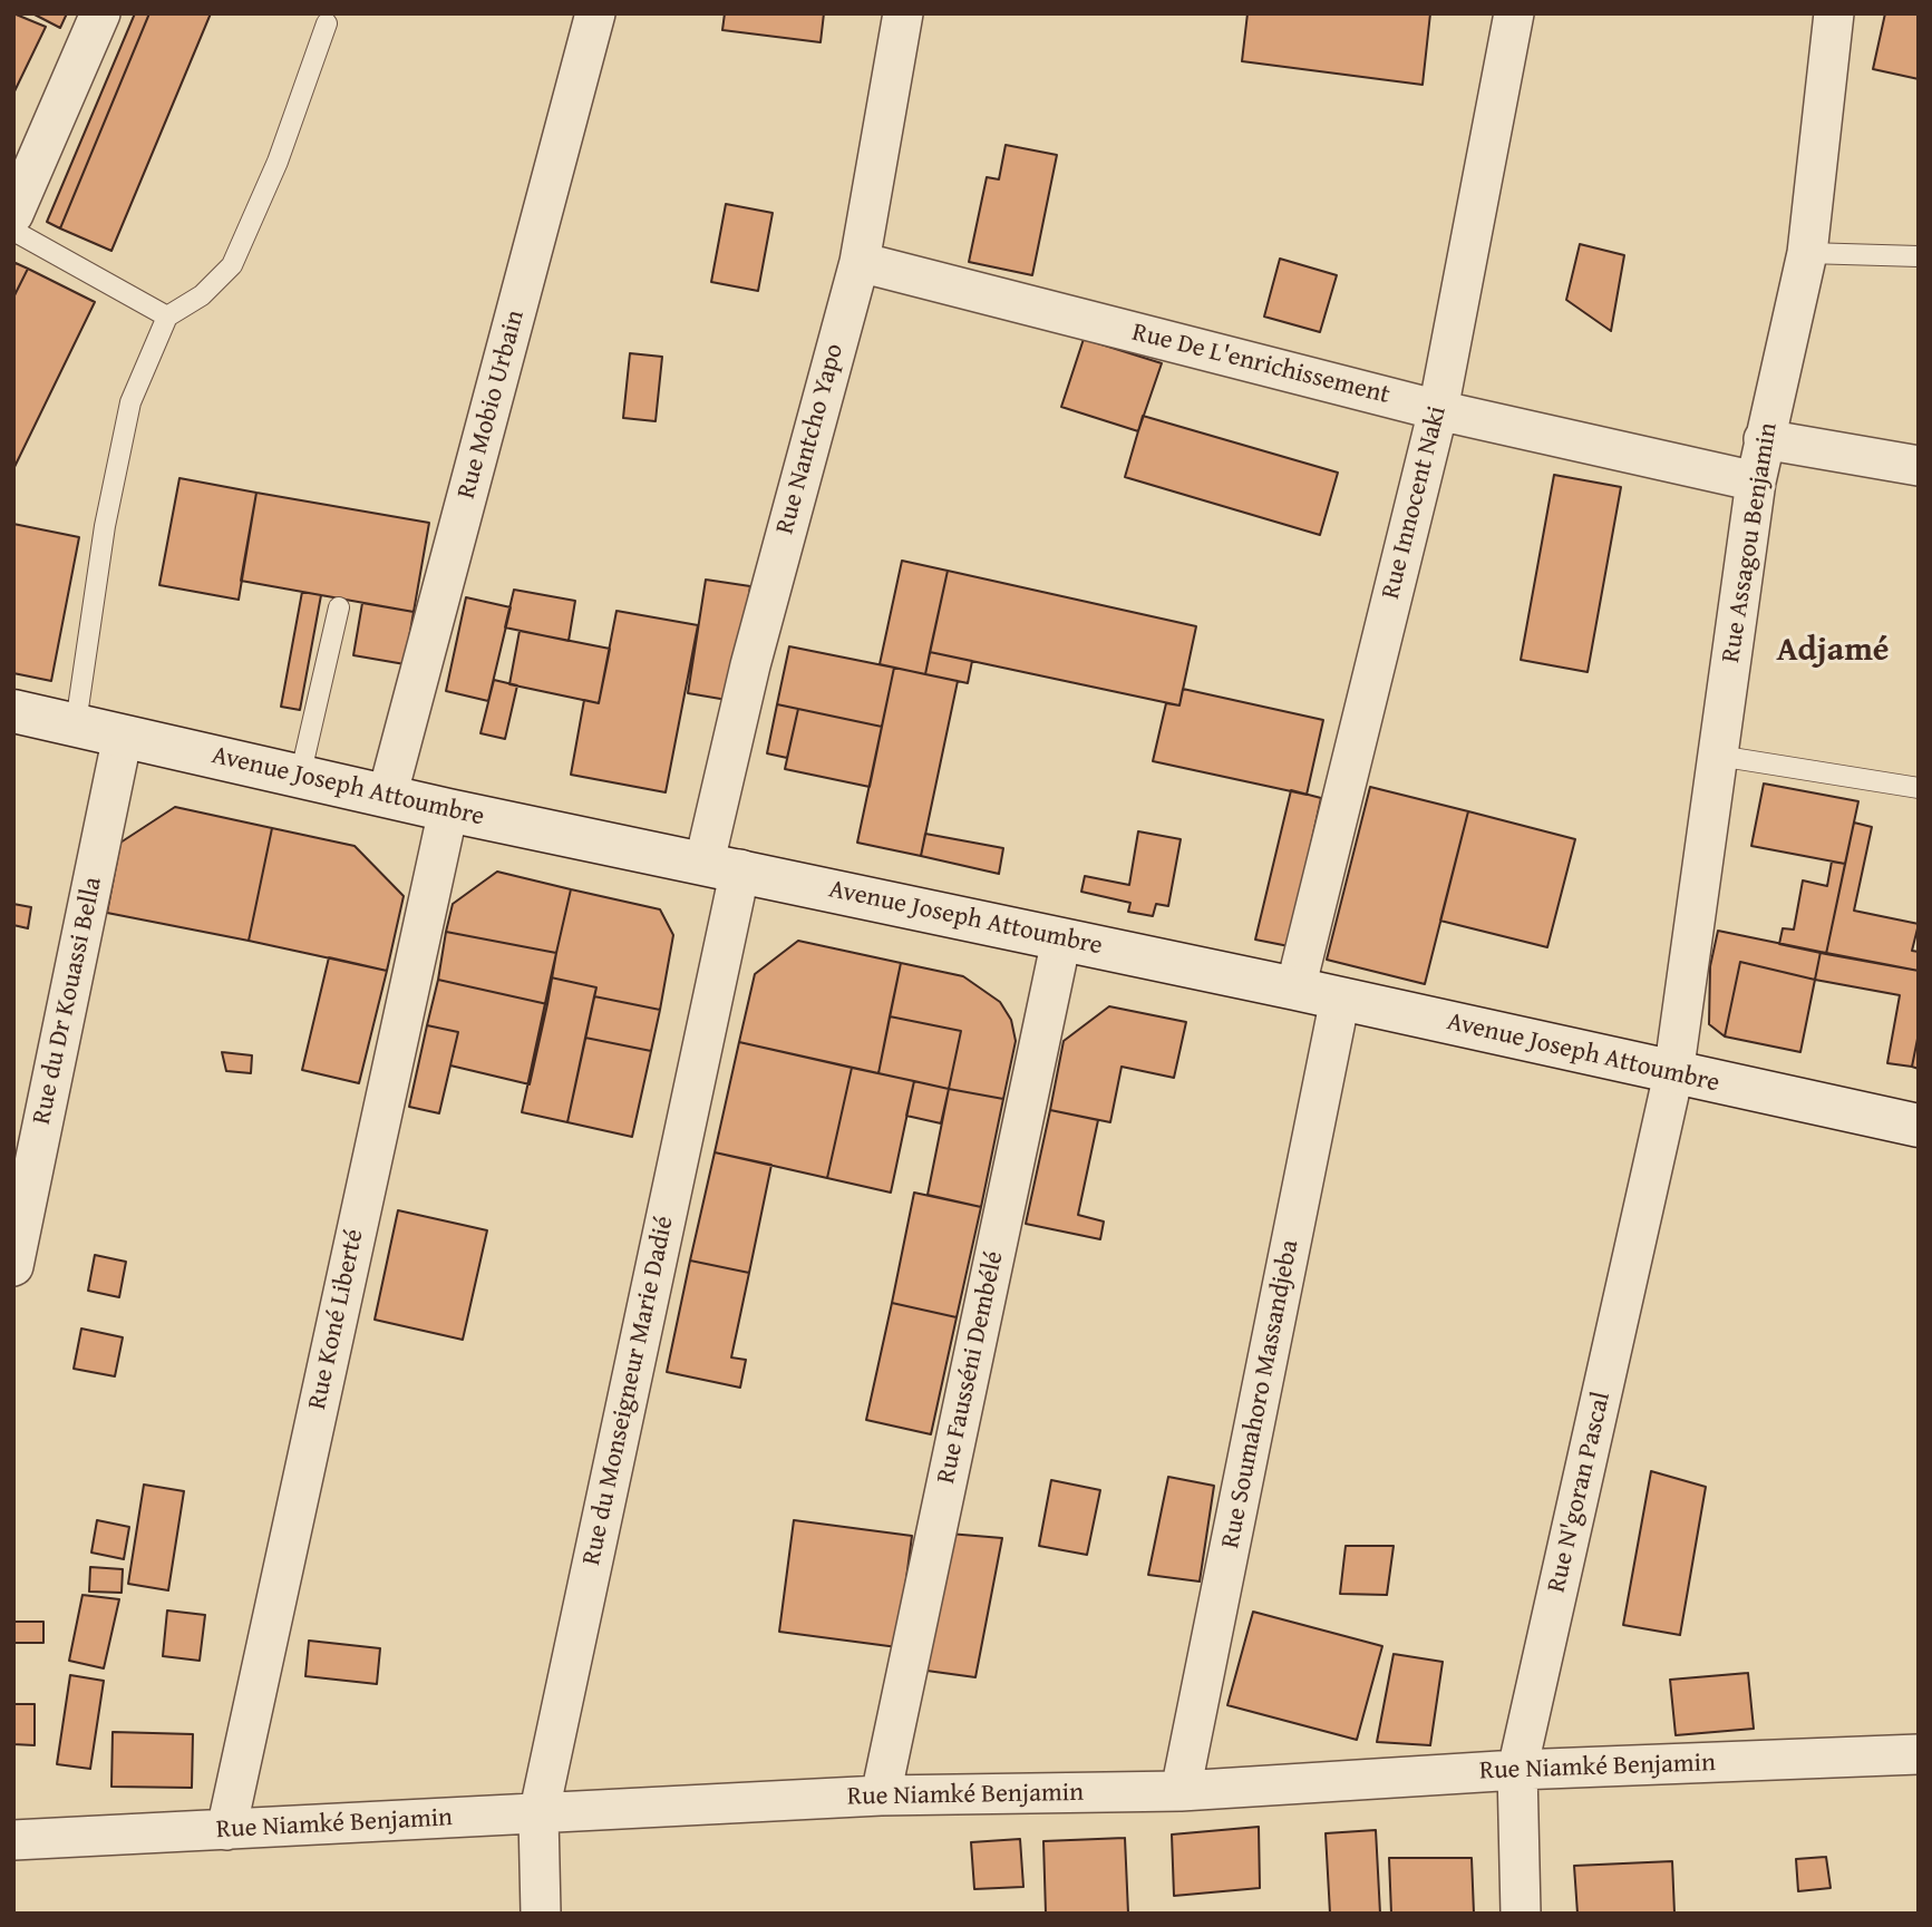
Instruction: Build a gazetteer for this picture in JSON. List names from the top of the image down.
{
  "streets": {
    "street": [
      "Rue De L'enrichissement",
      "Rue Mobio Urbain",
      "Rue Nantcho Yapo",
      "Rue Innocent Naki",
      "Rue Assagou Benjamin",
      "Avenue Joseph Attoumbre",
      "Rue du Dr Kouassi Bella",
      "Rue Koné Liberté",
      "Rue Fausséni Dembélé",
      "Rue du Monseigneur Marie Dadié",
      "Rue Soumahoro Massandjeba",
      "Rue N'goran Pascal",
      "Rue Niamké Benjamin"
    ]
  },
  "crossings": [
    ["Rue De L'enrichissement", "Rue Nantcho Yapo"],
    ["Rue De L'enrichissement", "Rue Innocent Naki"],
    ["Rue De L'enrichissement", "Rue Assagou Benjamin"],
    ["Rue Mobio Urbain", "Avenue Joseph Attoumbre"],
    ["Rue Nantcho Yapo", "Avenue Joseph Attoumbre"],
    ["Rue Nantcho Yapo", "Rue du Monseigneur Marie Dadié"],
    ["Rue Innocent Naki", "Avenue Joseph Attoumbre"],
    ["Rue Assagou Benjamin", "Avenue Joseph Attoumbre"],
    ["Rue Assagou Benjamin", "Rue N'goran Pascal"],
    ["Avenue Joseph Attoumbre", "Rue du Dr Kouassi Bella"],
    ["Avenue Joseph Attoumbre", "Rue Koné Liberté"],
    ["Avenue Joseph Attoumbre", "Rue Fausséni Dembélé"],
    ["Avenue Joseph Attoumbre", "Rue du Monseigneur Marie Dadié"],
    ["Avenue Joseph Attoumbre", "Rue Soumahoro Massandjeba"],
    ["Avenue Joseph Attoumbre", "Rue N'goran Pascal"],
    ["Rue Koné Liberté", "Rue Niamké Benjamin"],
    ["Rue Fausséni Dembélé", "Rue Niamké Benjamin"],
    ["Rue du Monseigneur Marie Dadié", "Rue Niamké Benjamin"],
    ["Rue Soumahoro Massandjeba", "Rue Niamké Benjamin"],
    ["Rue N'goran Pascal", "Rue Niamké Benjamin"]
  ],
  "districts": ["Adjamé"]
}
